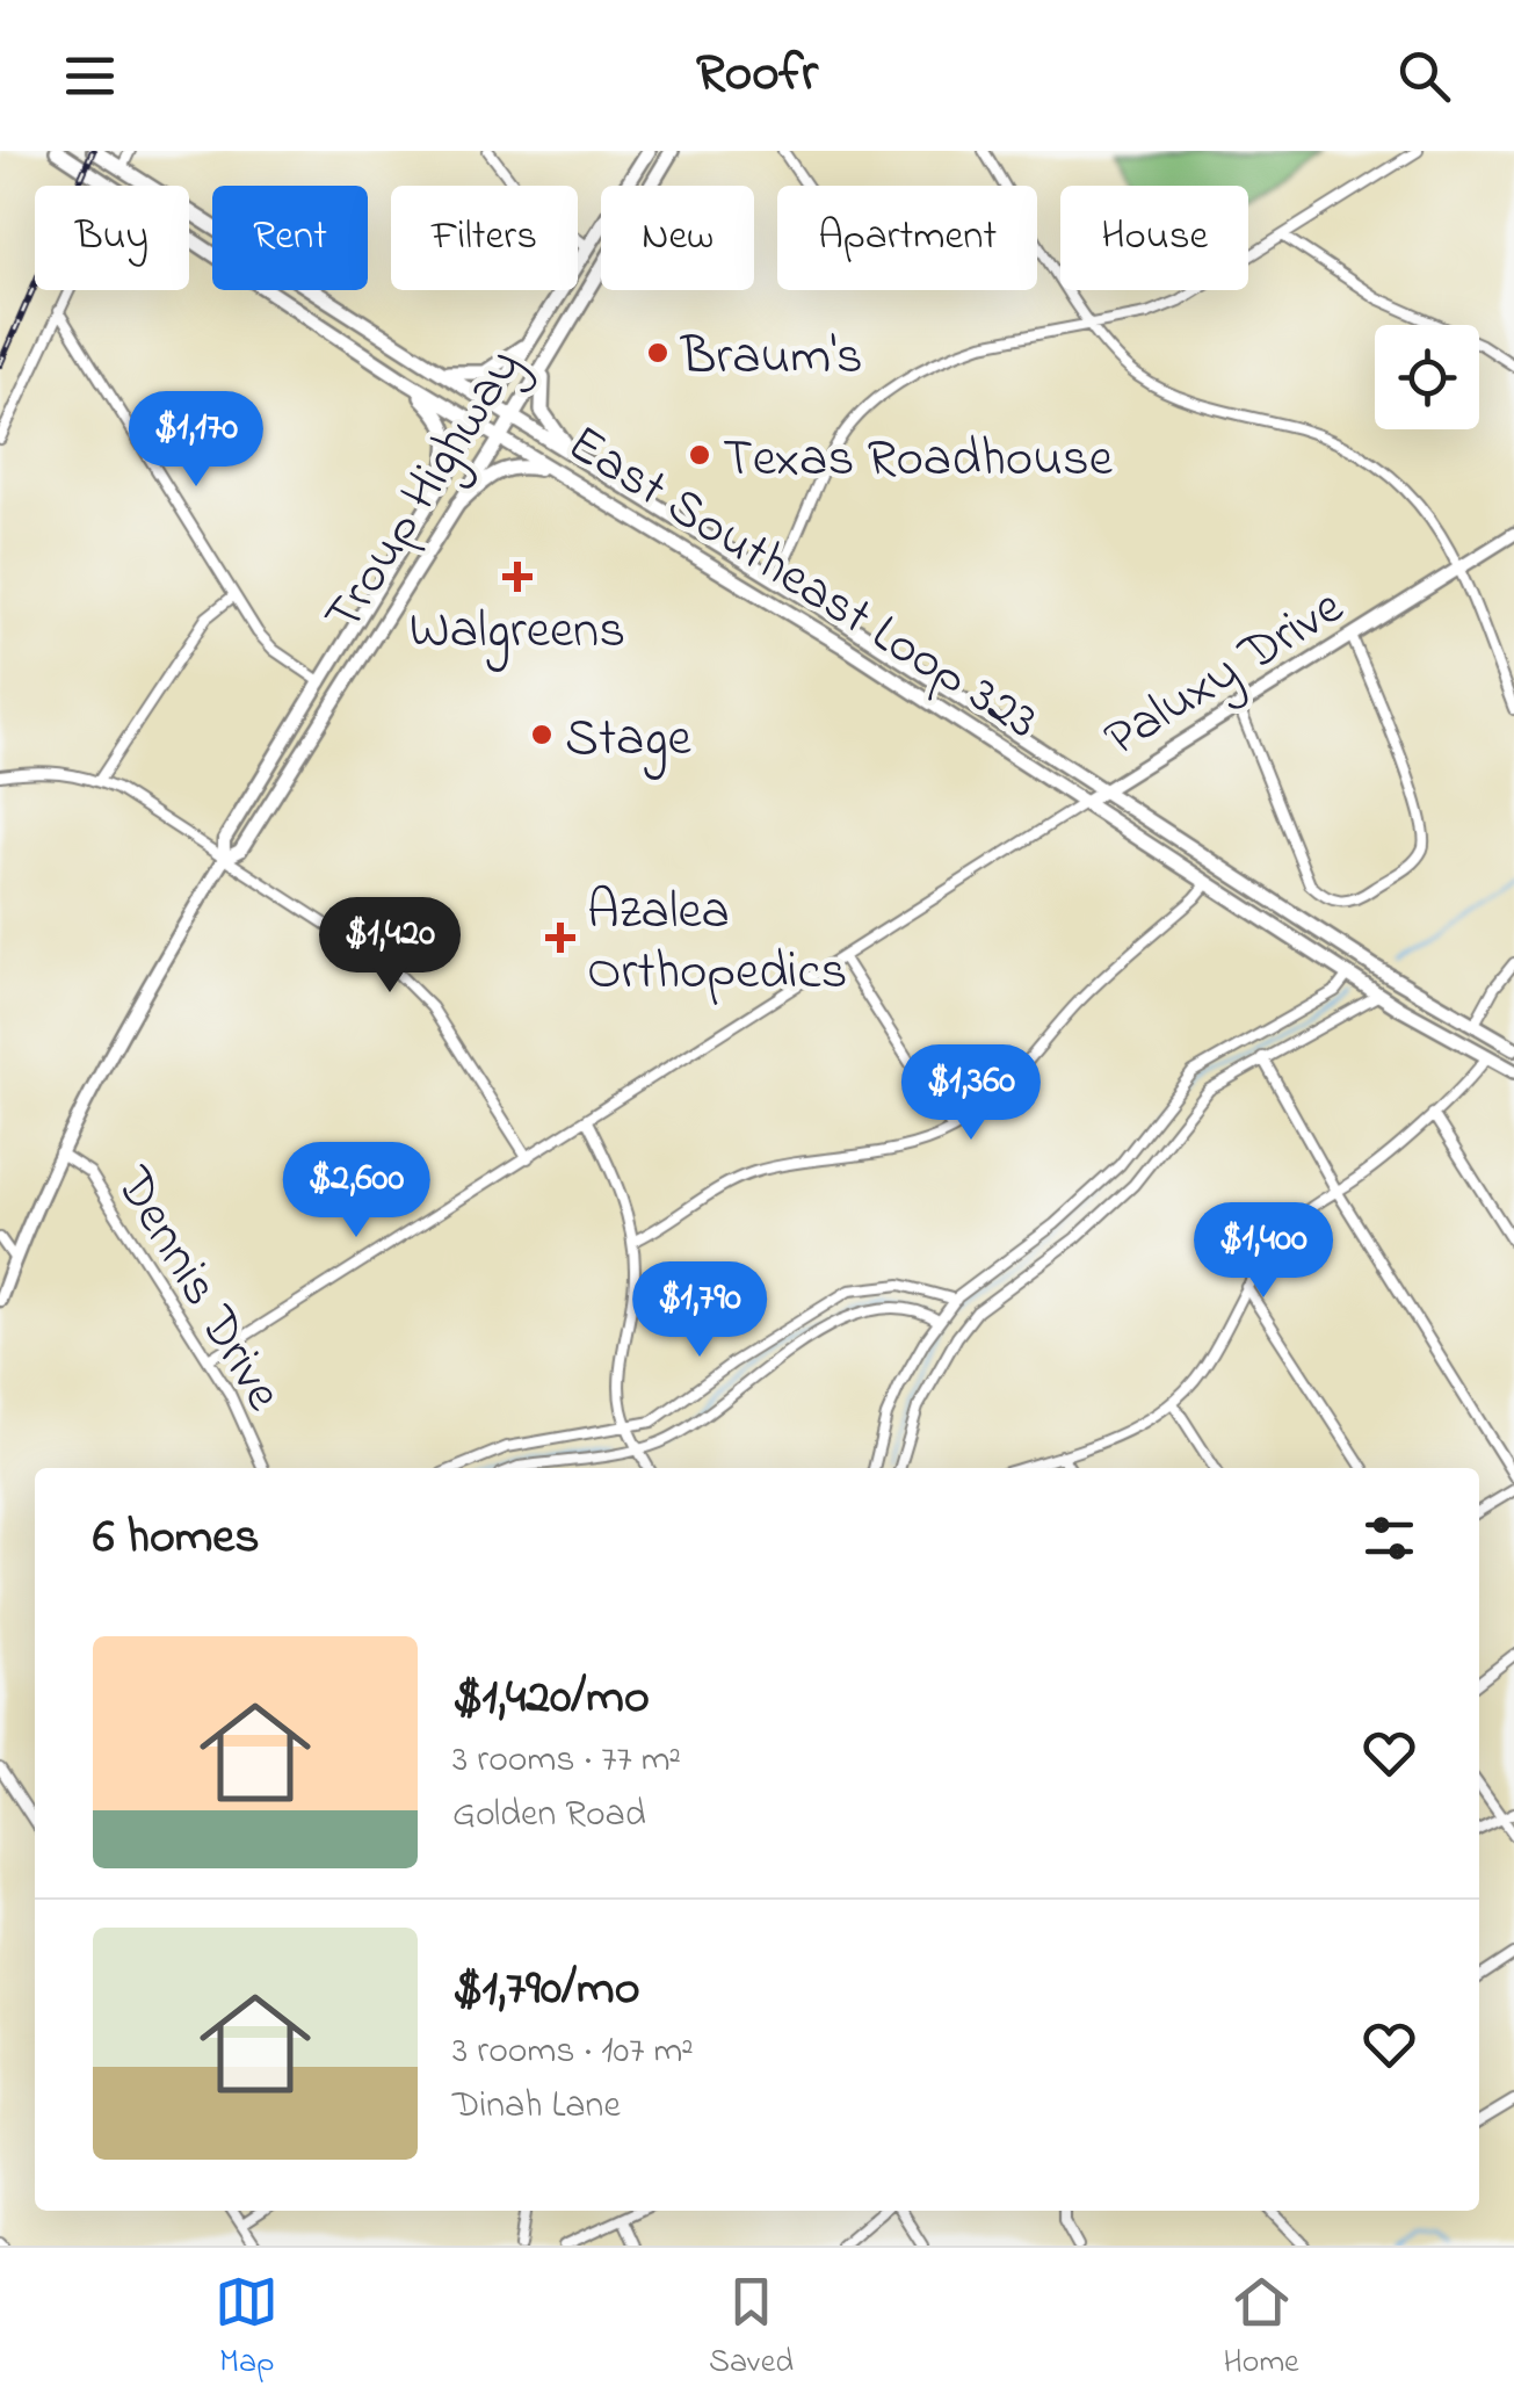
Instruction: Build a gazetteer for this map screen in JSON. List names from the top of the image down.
{
  "streets": {
    "highway": ["Troup Highway", "East Southeast Loop 323"],
    "main road": ["Paluxy Drive"],
    "street": ["Dennis Drive"]
  },
  "crossings": [
    ["Troup Highway", "East Southeast Loop 323"],
    ["Troup Highway", "Dennis Drive"],
    ["East Southeast Loop 323", "Paluxy Drive"],
    ["Paluxy Drive", "Dennis Drive"]
  ],
  "places": {
    "other": ["Braum's", "Texas Roadhouse", "Stage"],
    "health": ["Walgreens", "Azalea Orthopedics"]
  },
  "page": {
    "header": "Roofr",
    "chip": [
      "Buy",
      "Rent",
      "Filters",
      "New",
      "Apartment",
      "House"
    ],
    "price": [
      "$1,170",
      "$1,420",
      "$1,360",
      "$2,600",
      "$1,400",
      "$1,790"
    ],
    "heading": "6 homes",
    "list": [
      {
        "name": "$1,420/mo",
        "note": "3 rooms · 77 m² · Golden Road"
      },
      {
        "name": "$1,790/mo",
        "note": "3 rooms · 107 m² · Dinah Lane"
      }
    ],
    "tabs": ["Map", "Saved", "Home"]
  }
}
